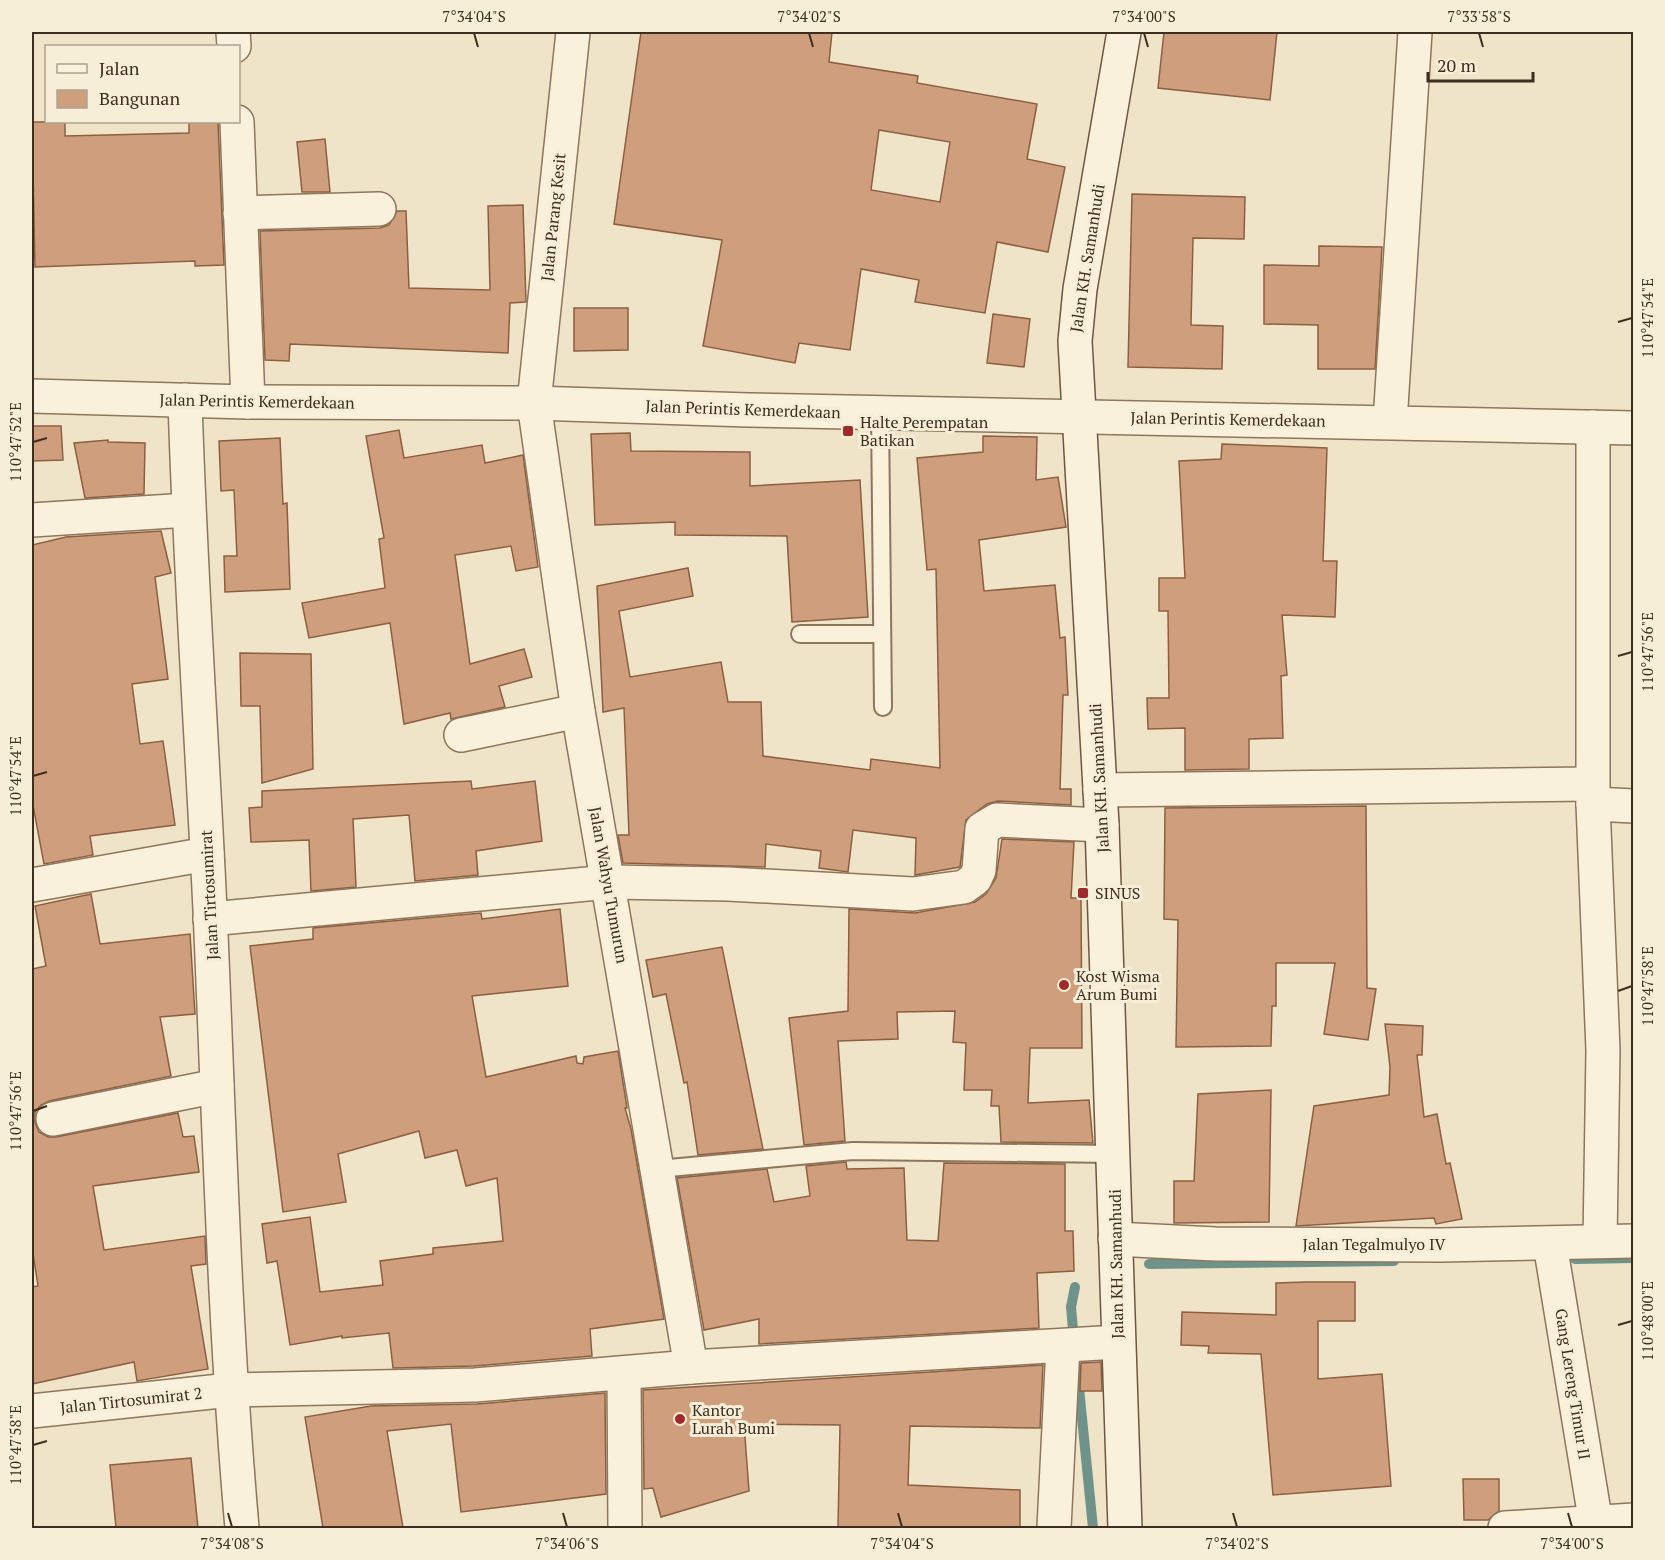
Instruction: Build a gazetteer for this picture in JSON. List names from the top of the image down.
{
  "streets": {
    "street": [
      "Jalan Parang Kesit",
      "Jalan KH. Samanhudi",
      "Jalan Perintis Kemerdekaan",
      "Jalan Wahyu Tumurun",
      "Jalan Tirtosumirat",
      "Jalan Tegalmulyo IV",
      "Gang Lereng Timur II",
      "Jalan Tirtosumirat 2"
    ]
  },
  "crossings": [
    ["Jalan Parang Kesit", "Jalan Perintis Kemerdekaan"],
    ["Jalan Parang Kesit", "Jalan Wahyu Tumurun"],
    ["Jalan KH. Samanhudi", "Jalan Perintis Kemerdekaan"],
    ["Jalan KH. Samanhudi", "Jalan Tegalmulyo IV"],
    ["Jalan KH. Samanhudi", "Jalan Tirtosumirat 2"],
    ["Jalan Perintis Kemerdekaan", "Jalan Wahyu Tumurun"],
    ["Jalan Perintis Kemerdekaan", "Jalan Tirtosumirat"],
    ["Jalan Wahyu Tumurun", "Jalan Tirtosumirat 2"],
    ["Jalan Tirtosumirat", "Jalan Tirtosumirat 2"],
    ["Jalan Tegalmulyo IV", "Gang Lereng Timur II"]
  ],
  "places": {
    "transit": ["Halte Perempatan Batikan", "SINUS"],
    "other": ["Kost Wisma Arum Bumi", "Kantor Lurah Bumi"]
  },
  "legend": ["Jalan", "Bangunan"],
  "scale_bar": "20 m",
  "coordinates": [
    "7°34'04\"S",
    "7°34'02\"S",
    "7°34'00\"S",
    "7°33'58\"S",
    "110°47'54\"E",
    "110°47'52\"E",
    "110°47'56\"E",
    "110°47'58\"E",
    "110°48'00\"E",
    "7°34'08\"S",
    "7°34'06\"S"
  ]
}
